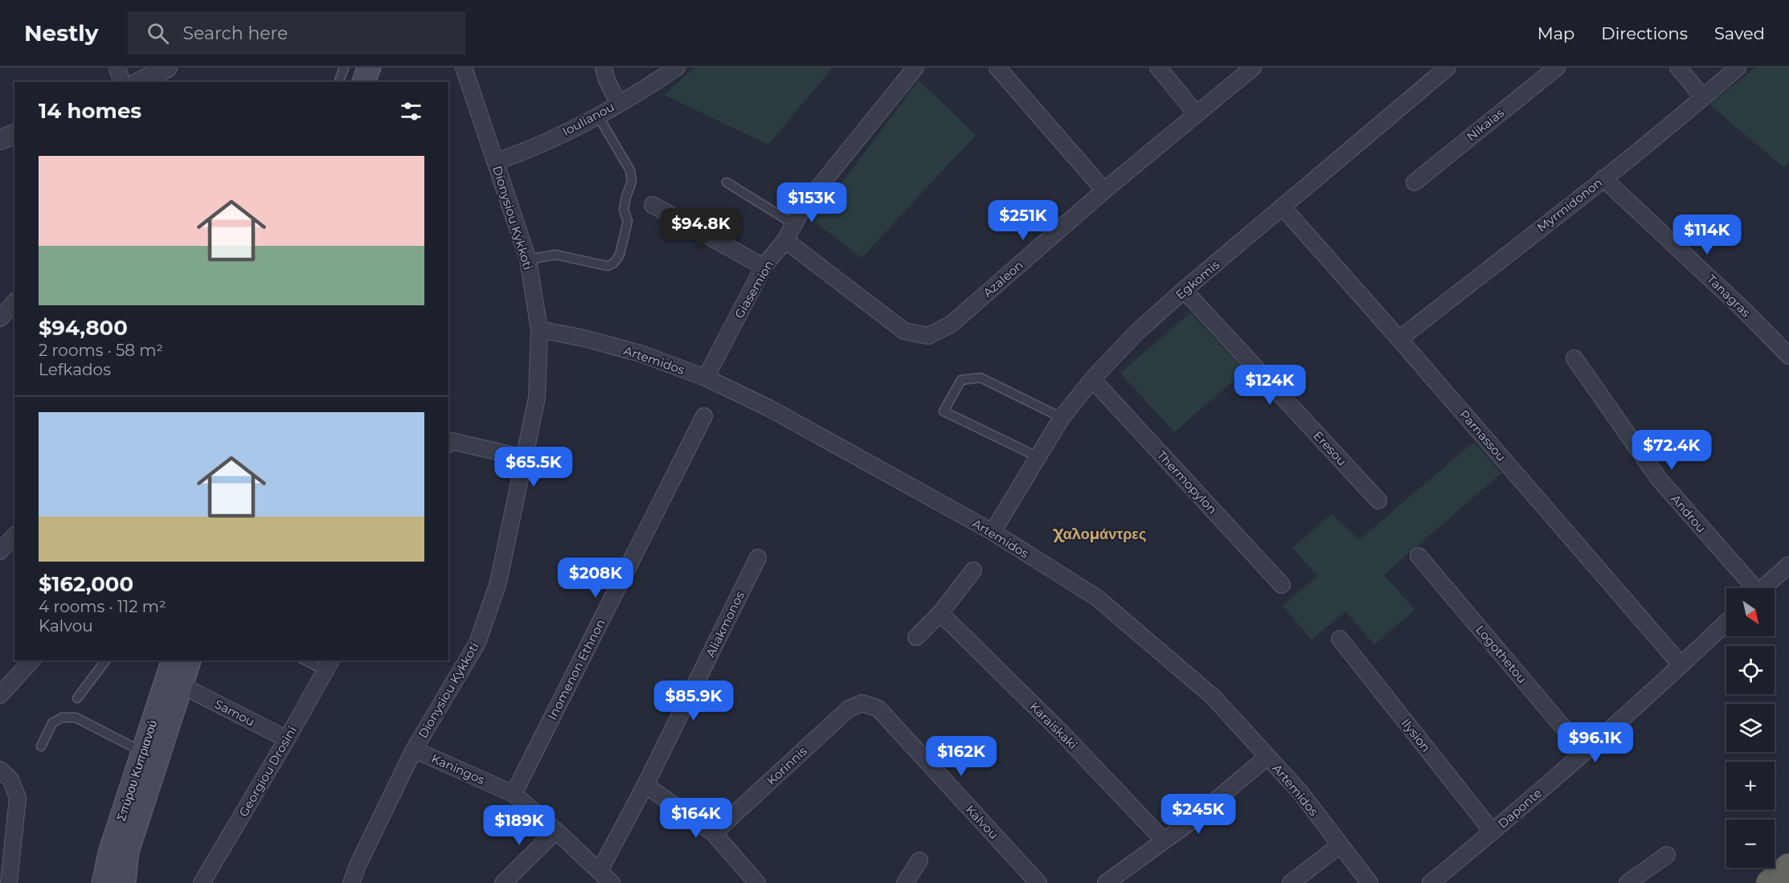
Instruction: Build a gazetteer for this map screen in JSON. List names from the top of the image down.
{
  "streets": {
    "main road": ["Σπύρου Κυπριανού"],
    "street": [
      "Ioulianou",
      "Nikaias",
      "Myrmidonon",
      "Dionysiou Kykkoti",
      "Azaleon",
      "Egkomis",
      "Giasemion",
      "Tanagras",
      "Artemidos",
      "Parnassou",
      "Eresou",
      "Thermopylon",
      "Androu",
      "Aliakmonos",
      "Logothetou",
      "Inomenon Ethnon",
      "Samou",
      "Karaiskaki",
      "Ilysion",
      "Korinnis",
      "Kaningos",
      "Georgiou Drosini",
      "Daponte",
      "Kalvou"
    ]
  },
  "crossings": [
    ["Ioulianou", "Dionysiou Kykkoti"],
    ["Myrmidonon", "Tanagras"],
    ["Myrmidonon", "Parnassou"],
    ["Dionysiou Kykkoti", "Artemidos"],
    ["Dionysiou Kykkoti", "Kaningos"],
    ["Azaleon", "Giasemion"],
    ["Egkomis", "Artemidos"],
    ["Egkomis", "Parnassou"],
    ["Egkomis", "Eresou"],
    ["Egkomis", "Thermopylon"],
    ["Giasemion", "Artemidos"],
    ["Parnassou", "Daponte"],
    ["Aliakmonos", "Kaningos"],
    ["Logothetou", "Daponte"],
    ["Inomenon Ethnon", "Kaningos"],
    ["Samou", "Σπύρου Κυπριανού"],
    ["Samou", "Georgiou Drosini"],
    ["Ilysion", "Daponte"],
    ["Korinnis", "Kalvou"]
  ],
  "districts": ["Χαλομάντρες"],
  "north": "bottom right",
  "page": {
    "header": "Nestly",
    "search": "Search here",
    "nav": ["Map", "Directions", "Saved"],
    "heading": "14 homes",
    "list": [
      {
        "name": "$94,800",
        "note": "2 rooms · 58 m² · Lefkados"
      },
      {
        "name": "$162,000",
        "note": "4 rooms · 112 m² · Kalvou"
      }
    ],
    "price": [
      "$153K",
      "$251K",
      "$94.8K",
      "$114K",
      "$124K",
      "$72.4K",
      "$65.5K",
      "$208K",
      "$85.9K",
      "$96.1K",
      "$162K",
      "$245K",
      "$164K",
      "$189K"
    ],
    "map_buttons": ["+", "−"]
  }
}
